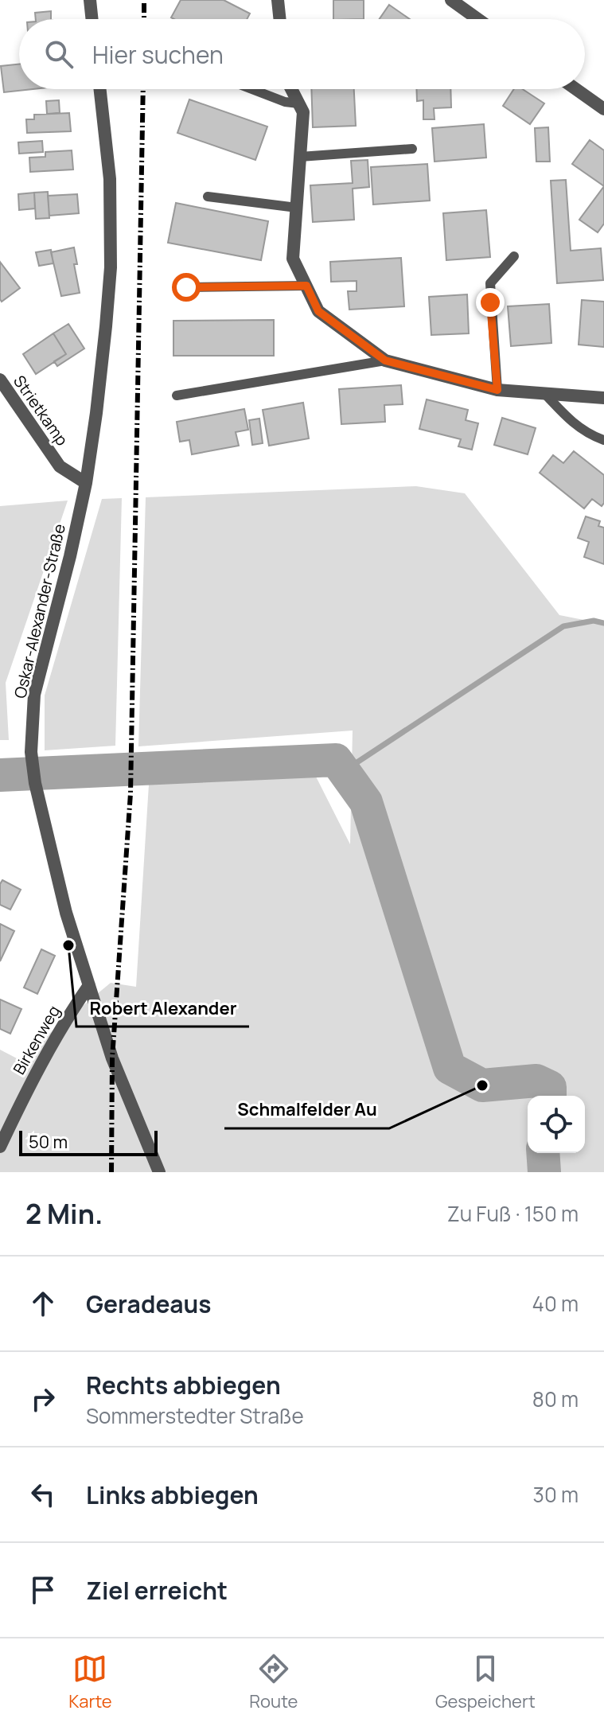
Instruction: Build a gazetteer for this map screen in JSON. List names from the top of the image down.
{
  "streets": {
    "street": ["Strietkamp", "Oskar-Alexander-Straße", "Birkenweg"]
  },
  "crossings": [
    ["Strietkamp", "Oskar-Alexander-Straße"],
    ["Oskar-Alexander-Straße", "Birkenweg"]
  ],
  "places": ["Robert Alexander", "Schmalfelder Au"],
  "scale_bar": "50 m",
  "page": {
    "search": "Hier suchen",
    "scale": "50 m",
    "heading": ["2 Min.", "Zu Fuß · 150 m"],
    "list": [
      ["Geradeaus", "40 m"],
      ["Rechts abbiegen", "Sommerstedter Straße", "80 m"],
      ["Links abbiegen", "30 m"],
      "Ziel erreicht"
    ],
    "nav": ["Karte", "Route", "Gespeichert"]
  }
}
